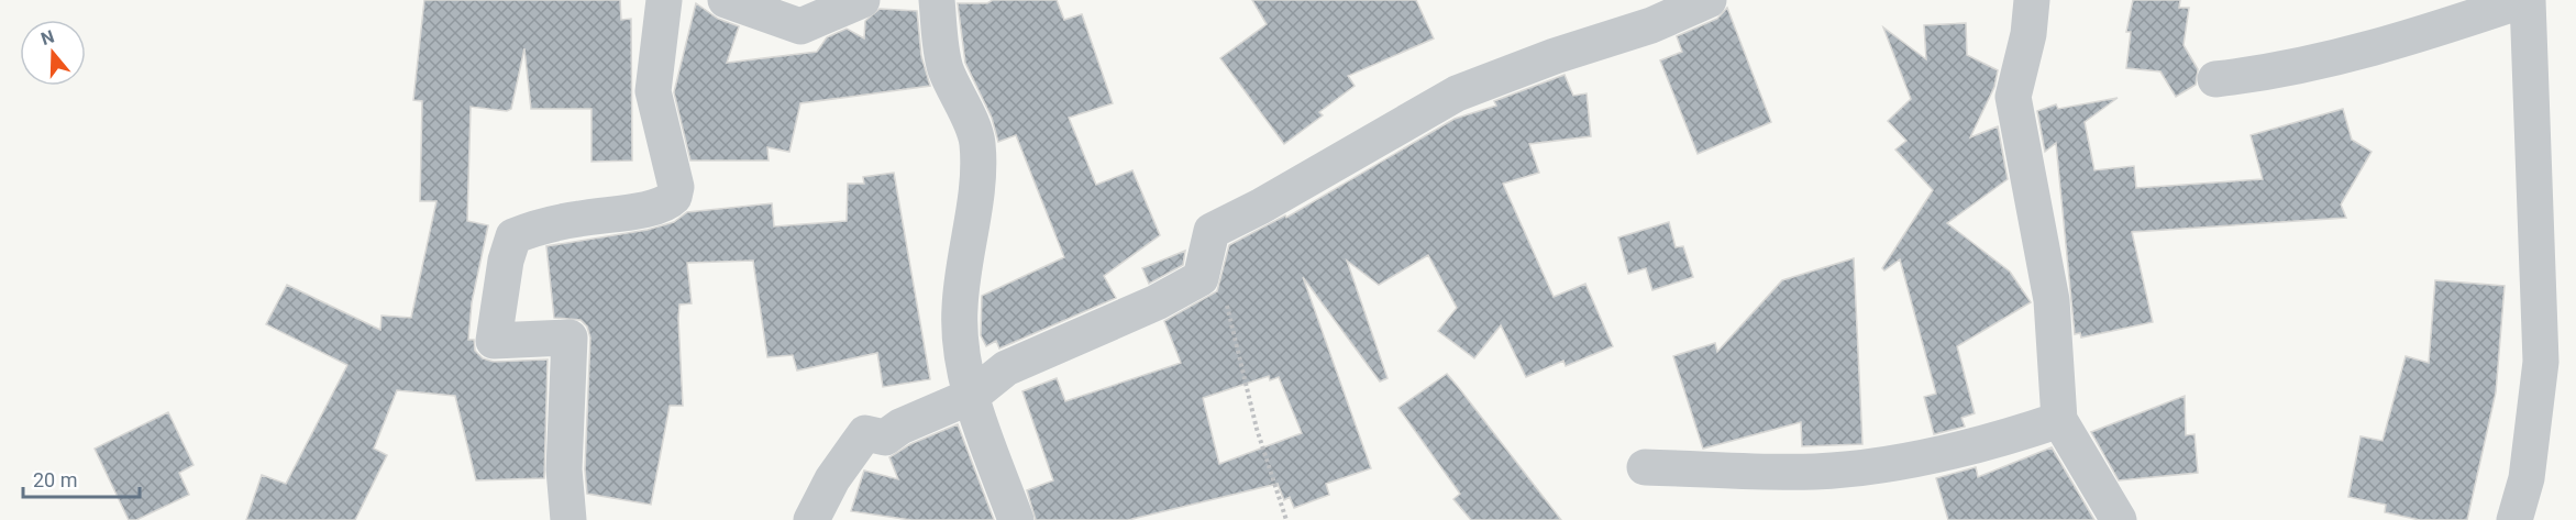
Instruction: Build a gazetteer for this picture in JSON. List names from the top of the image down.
{
  "scale_bar": "20 m",
  "north": "top"
}
